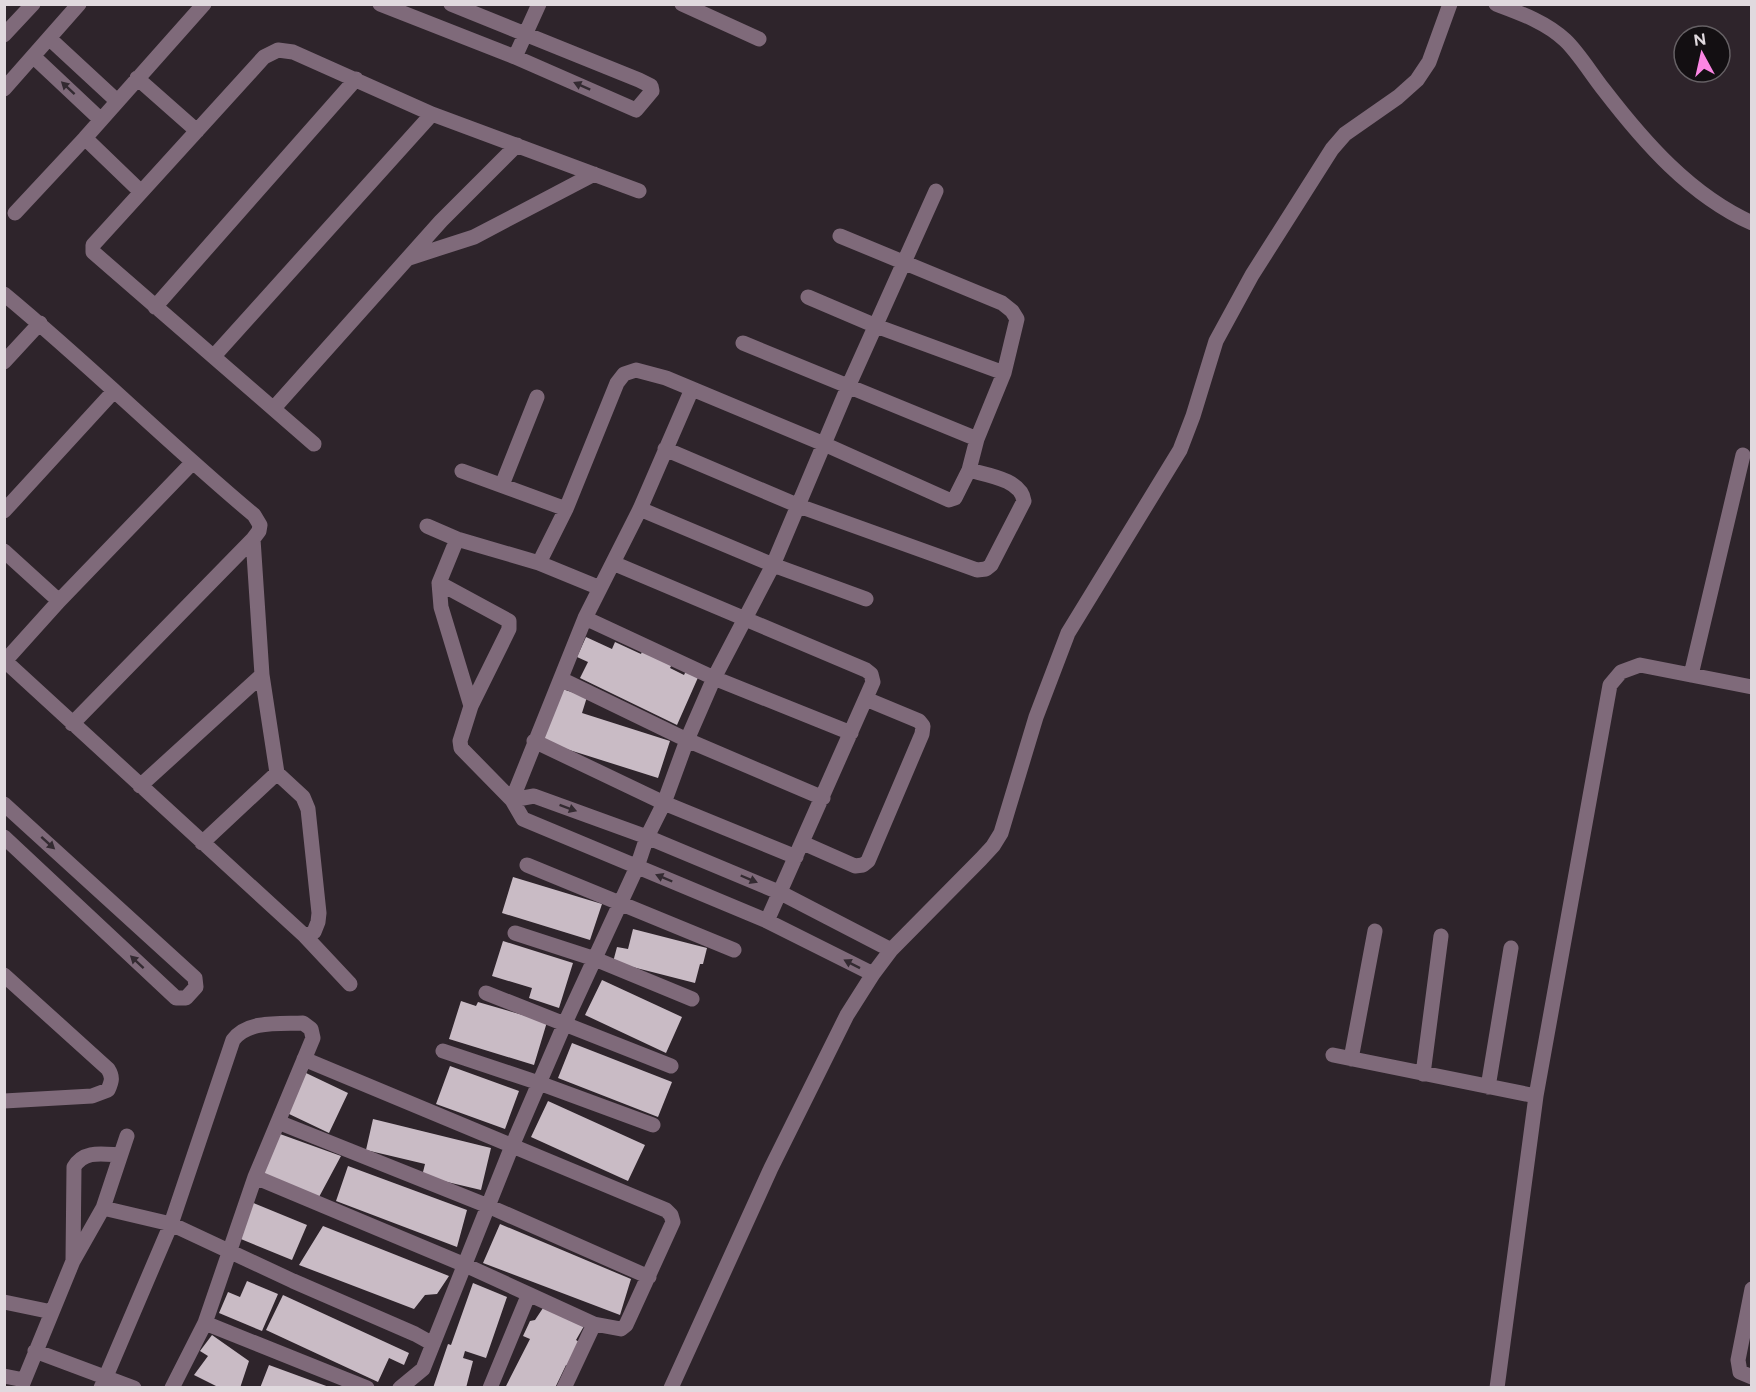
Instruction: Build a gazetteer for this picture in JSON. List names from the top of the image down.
{
  "north": "top"
}
